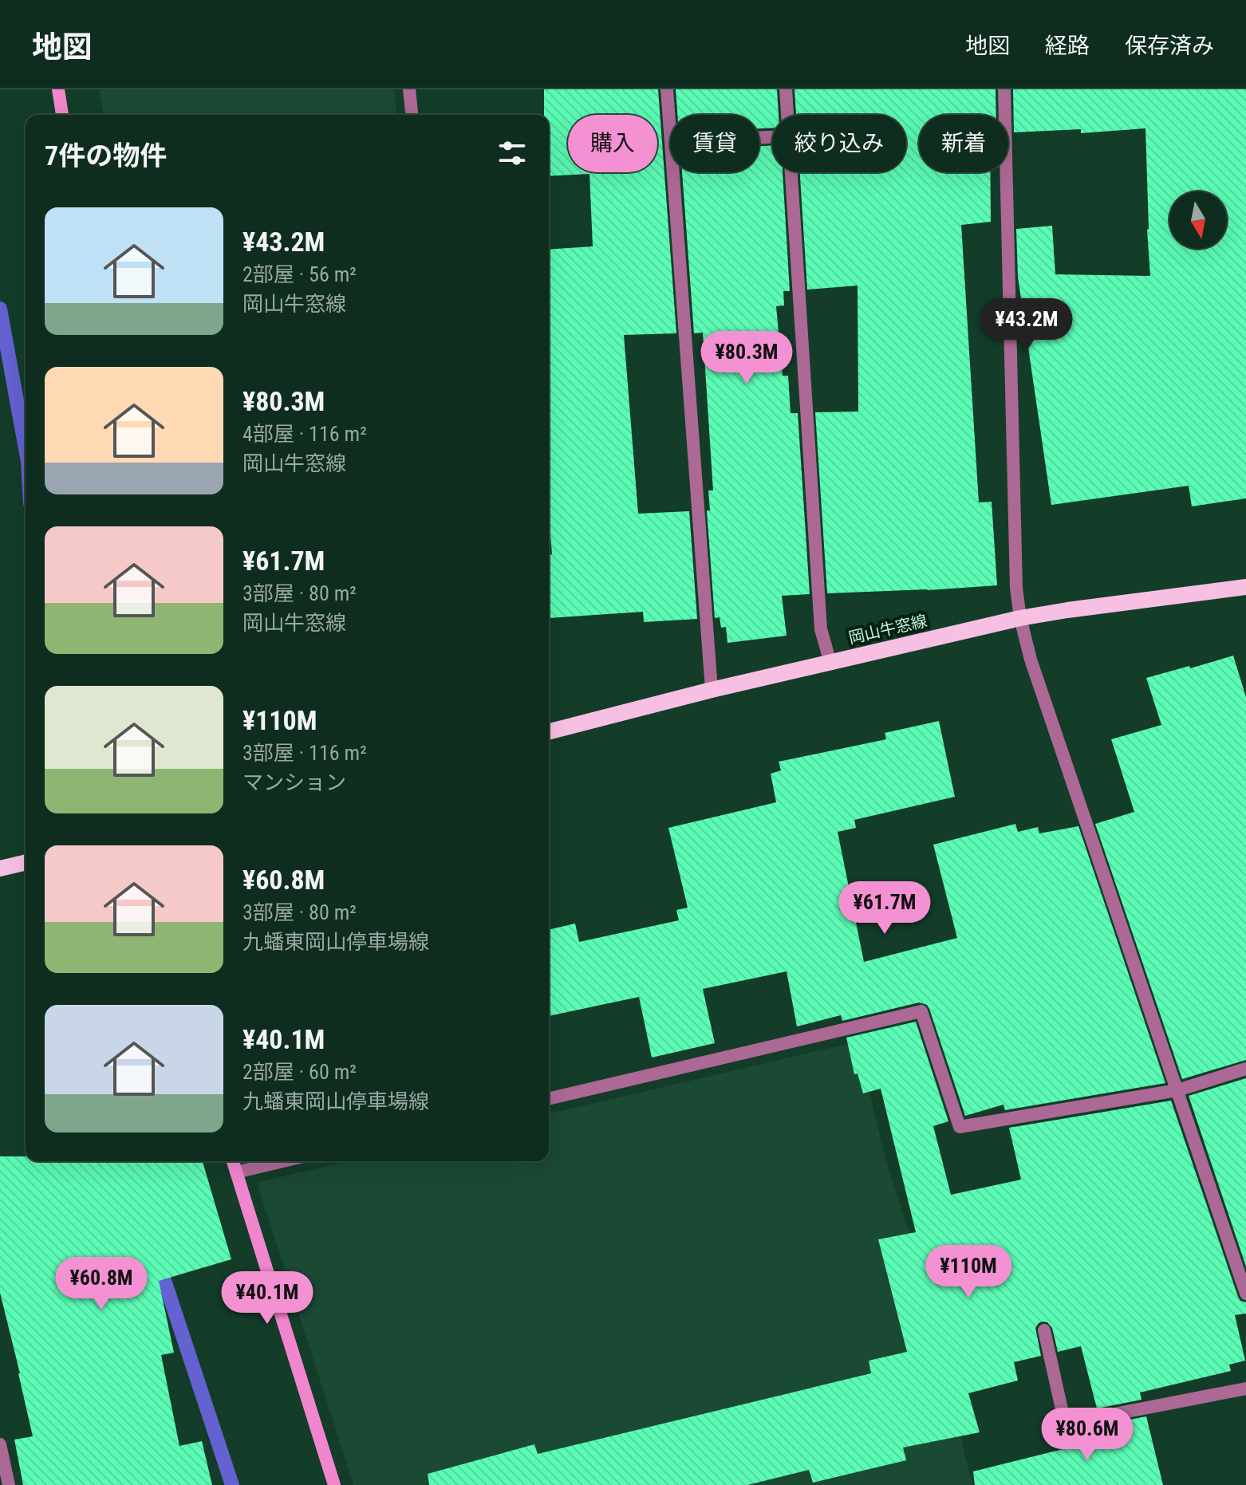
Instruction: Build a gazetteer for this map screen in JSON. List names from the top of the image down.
{
  "streets": {
    "main road": ["岡山牛窓線"]
  },
  "north": "bottom",
  "page": {
    "header": "地図",
    "nav": ["地図", "経路", "保存済み"],
    "chip": [
      "購入",
      "賃貸",
      "絞り込み",
      "新着"
    ],
    "heading": "7件の物件",
    "list": [
      {
        "name": "¥43.2M",
        "note": "2部屋 · 56 m² · 岡山牛窓線"
      },
      {
        "name": "¥80.3M",
        "note": "4部屋 · 116 m² · 岡山牛窓線"
      },
      {
        "name": "¥61.7M",
        "note": "3部屋 · 80 m² · 岡山牛窓線"
      },
      {
        "name": "¥110M",
        "note": "3部屋 · 116 m² · マンション"
      },
      {
        "name": "¥60.8M",
        "note": "3部屋 · 80 m² · 九蟠東岡山停車場線"
      },
      {
        "name": "¥40.1M",
        "note": "2部屋 · 60 m² · 九蟠東岡山停車場線"
      }
    ],
    "price": [
      "¥43.2M",
      "¥80.3M",
      "¥61.7M",
      "¥110M",
      "¥60.8M",
      "¥40.1M",
      "¥80.6M"
    ]
  }
}
